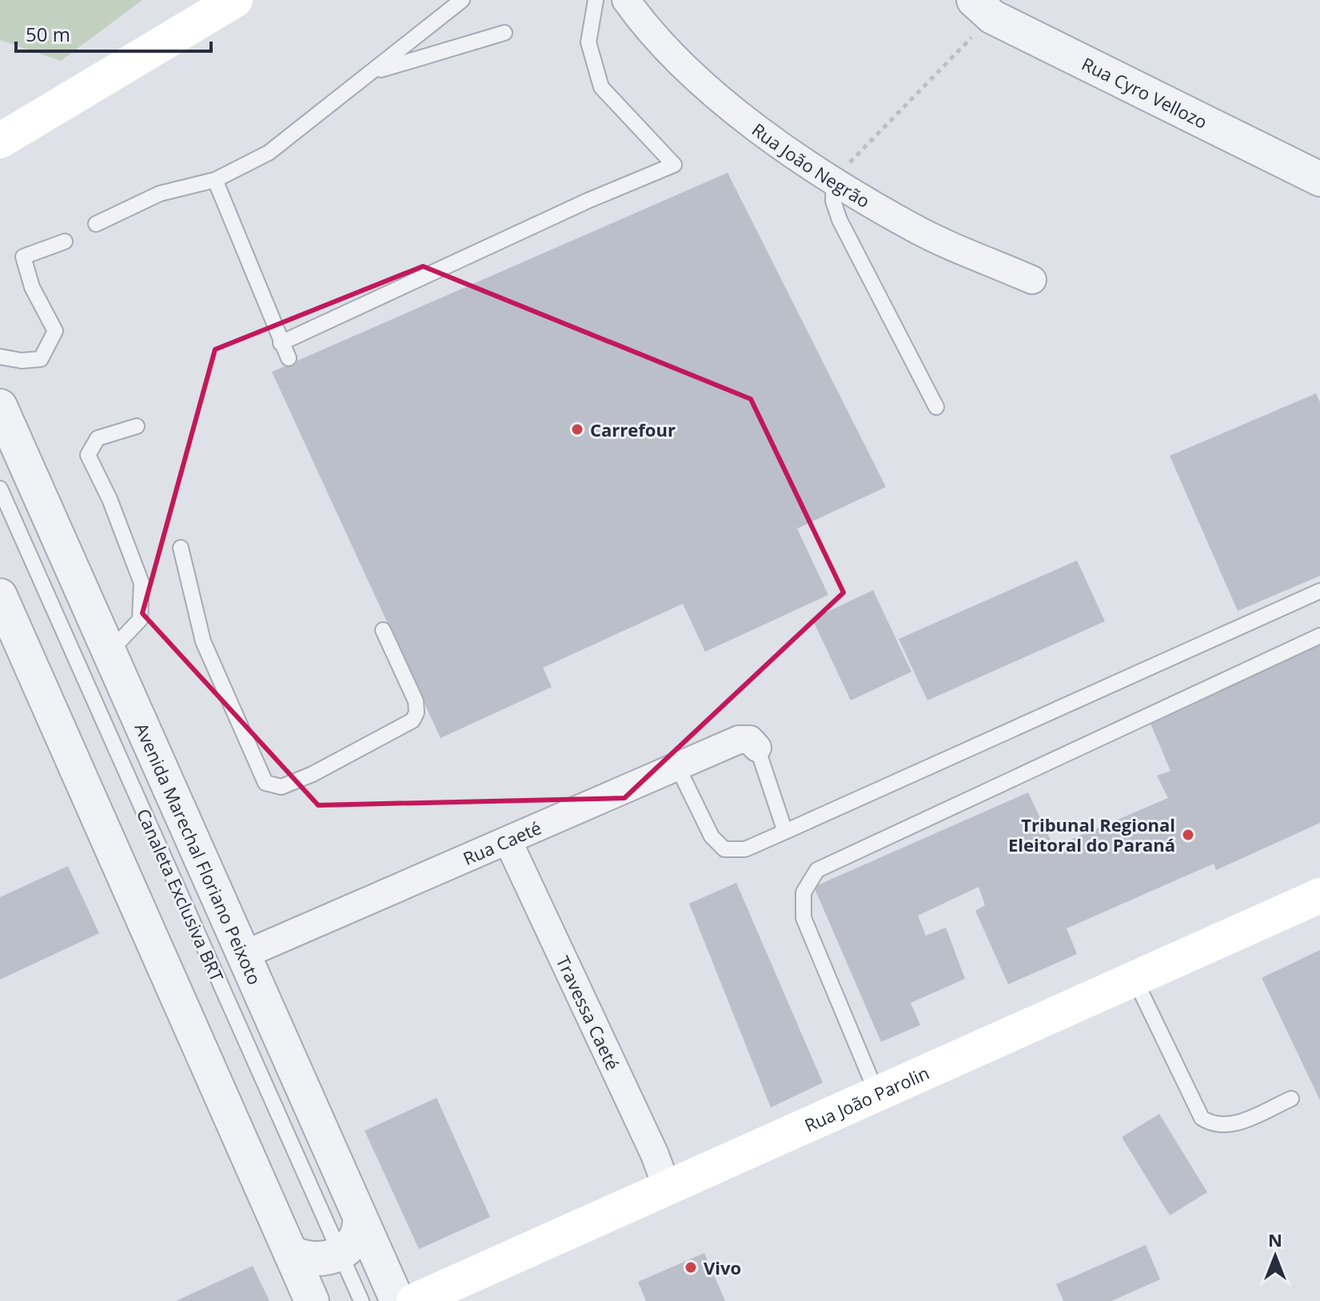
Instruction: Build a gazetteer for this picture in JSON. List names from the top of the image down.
{
  "streets": {
    "main road": ["Rua João Parolin"],
    "street": [
      "Rua Cyro Vellozo",
      "Rua João Negrão",
      "Rua Caeté",
      "Avenida Marechal Floriano Peixoto",
      "Travessa Caeté"
    ],
    "lane": ["Canaleta Exclusiva BRT"]
  },
  "crossings": [
    ["Rua Caeté", "Avenida Marechal Floriano Peixoto"],
    ["Rua Caeté", "Travessa Caeté"],
    ["Travessa Caeté", "Rua João Parolin"]
  ],
  "places": ["Carrefour", "Tribunal Regional Eleitoral do Paraná", "Vivo"],
  "scale_bar": "50 m",
  "north": "top"
}
